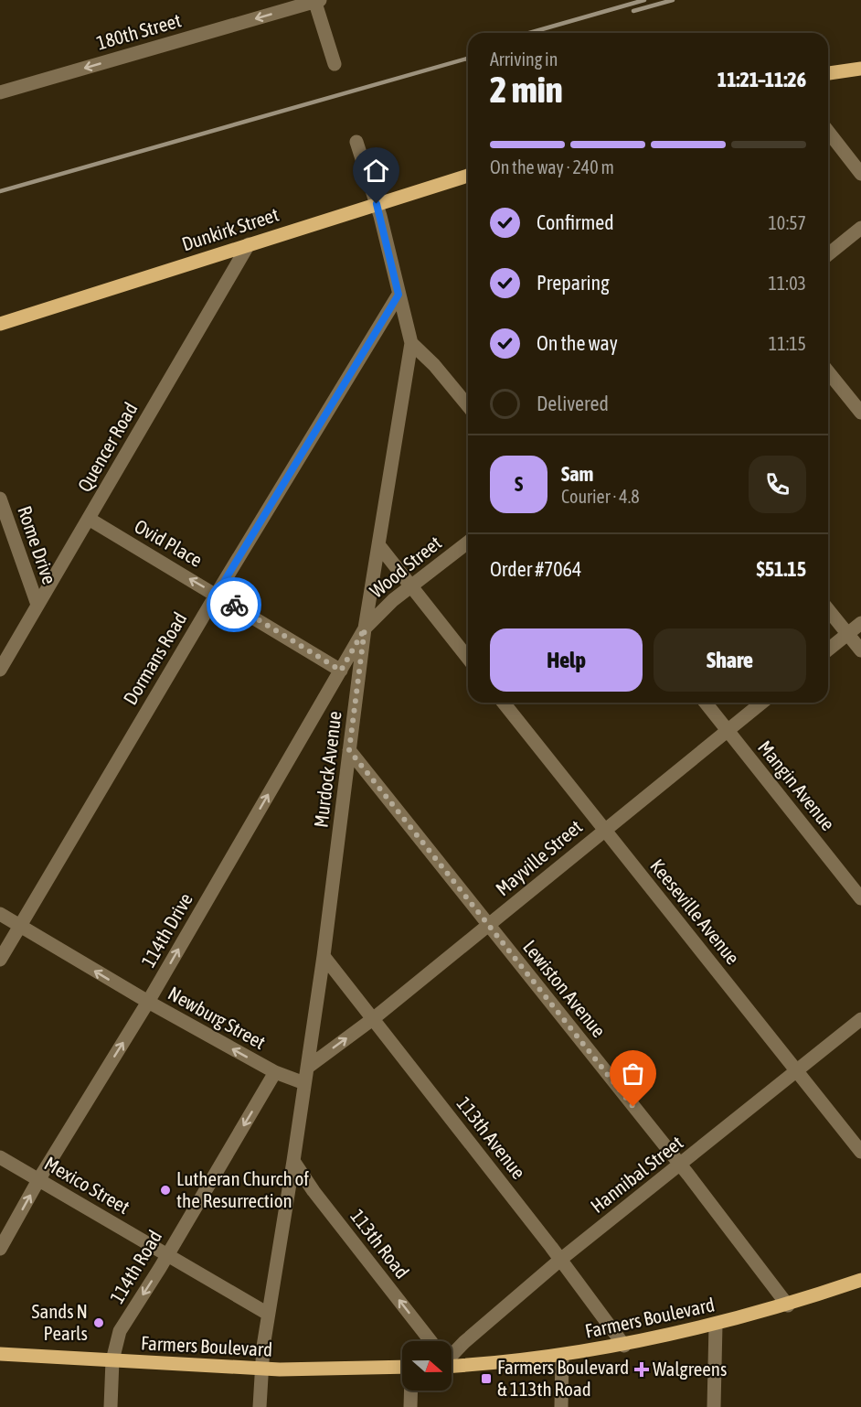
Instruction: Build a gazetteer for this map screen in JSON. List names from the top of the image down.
{
  "streets": {
    "main road": ["Dunkirk Street", "Farmers Boulevard"],
    "street": [
      "180th Street",
      "Quencer Road",
      "Ovid Place",
      "Rome Drive",
      "Wood Street",
      "Dormans Road",
      "Murdock Avenue",
      "Mangin Avenue",
      "Mayville Street",
      "Keeseville Avenue",
      "114th Drive",
      "Lewiston Avenue",
      "Newburg Street",
      "113th Avenue",
      "Hannibal Street",
      "Mexico Street",
      "113th Road",
      "114th Road"
    ]
  },
  "crossings": [
    ["Dunkirk Street", "Quencer Road"],
    ["Dunkirk Street", "Murdock Avenue"],
    ["Quencer Road", "Ovid Place"],
    ["Quencer Road", "Rome Drive"],
    ["Ovid Place", "Dormans Road"],
    ["Ovid Place", "114th Drive"],
    ["Wood Street", "Murdock Avenue"],
    ["Wood Street", "114th Drive"],
    ["Dormans Road", "Murdock Avenue"],
    ["Dormans Road", "Newburg Street"],
    ["Murdock Avenue", "Mayville Street"],
    ["Murdock Avenue", "114th Drive"],
    ["Murdock Avenue", "Lewiston Avenue"],
    ["Murdock Avenue", "Newburg Street"],
    ["Murdock Avenue", "113th Avenue"],
    ["Murdock Avenue", "Mexico Street"],
    ["Murdock Avenue", "113th Road"],
    ["Murdock Avenue", "Farmers Boulevard"],
    ["Mangin Avenue", "Mayville Street"],
    ["Mayville Street", "Keeseville Avenue"],
    ["Mayville Street", "Lewiston Avenue"],
    ["Mayville Street", "113th Avenue"],
    ["Keeseville Avenue", "Hannibal Street"],
    ["114th Drive", "Newburg Street"],
    ["114th Drive", "Mexico Street"],
    ["Lewiston Avenue", "Hannibal Street"],
    ["Lewiston Avenue", "Farmers Boulevard"],
    ["Newburg Street", "114th Road"],
    ["113th Avenue", "Hannibal Street"],
    ["113th Avenue", "Farmers Boulevard"],
    ["Mexico Street", "114th Road"],
    ["114th Road", "Farmers Boulevard"]
  ],
  "one_way": [
    "180th Street",
    "Ovid Place",
    "114th Drive",
    "Newburg Street",
    "113th Road",
    "114th Road"
  ],
  "places": {
    "other": ["Lutheran Church of the Resurrection", "Sands N Pearls"],
    "health": ["Walgreens"],
    "transit": ["Farmers Boulevard & 113th Road"]
  },
  "north": "right",
  "page": {
    "heading": ["2 min", "Arriving in", "11:21–11:26"],
    "panel": [
      "Sam",
      "Courier · 4.8",
      "Order #7064",
      "$51.15"
    ],
    "bar": "On the way · 240 m",
    "list": [
      ["Confirmed", "10:57"],
      ["Preparing", "11:03"],
      ["On the way", "11:15"],
      "Delivered"
    ],
    "round": "S",
    "buttons": ["Help", "Share"]
  }
}
